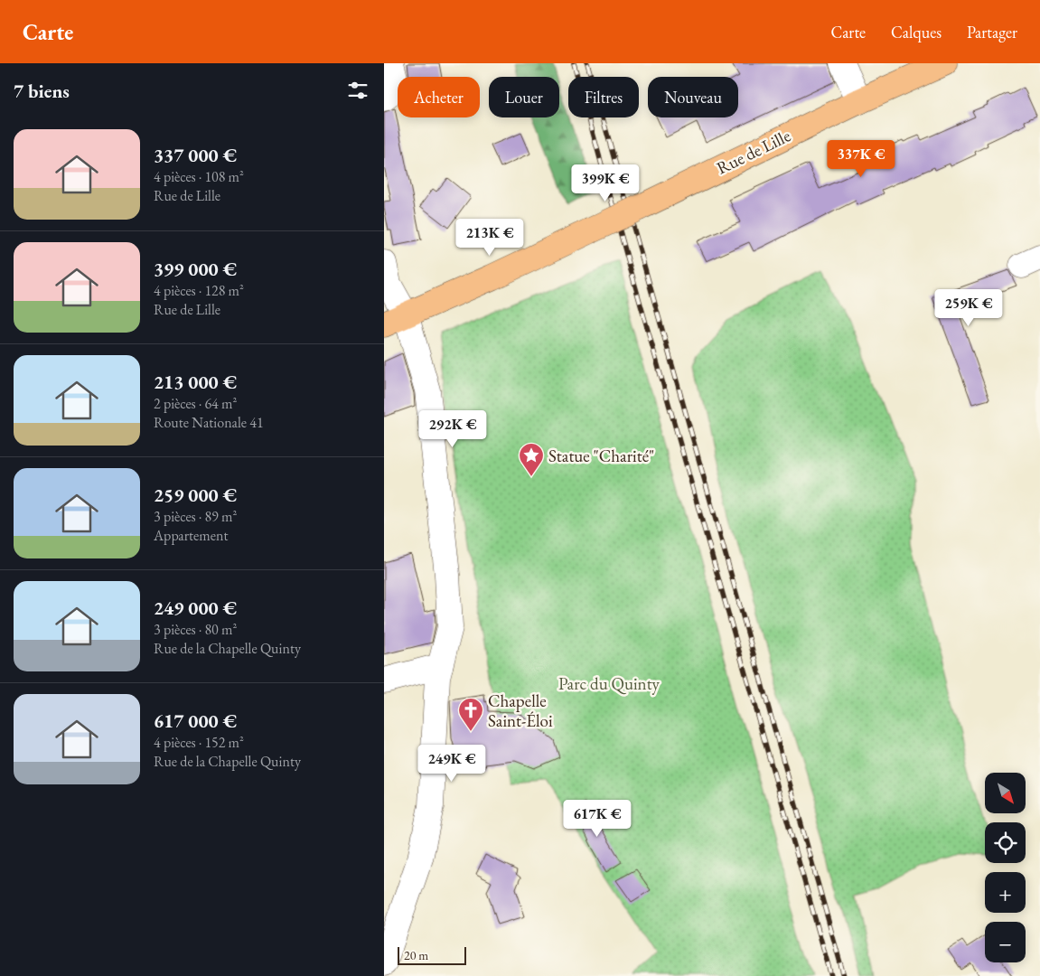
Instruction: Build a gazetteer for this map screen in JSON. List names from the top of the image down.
{
  "streets": {
    "main road": ["Rue de Lille"]
  },
  "parks": ["Parc du Quinty"],
  "places": {
    "place": ["Statue \"Charité\""],
    "church": ["Chapelle Saint-Éloi"]
  },
  "scale_bar": "20 m",
  "north": "bottom right",
  "page": {
    "header": "Carte",
    "nav": ["Carte", "Calques", "Partager"],
    "heading": "7 biens",
    "chip": [
      "Acheter",
      "Louer",
      "Filtres",
      "Nouveau"
    ],
    "list": [
      {
        "name": "337 000 €",
        "note": "4 pièces · 108 m² · Rue de Lille"
      },
      {
        "name": "399 000 €",
        "note": "4 pièces · 128 m² · Rue de Lille"
      },
      {
        "name": "213 000 €",
        "note": "2 pièces · 64 m² · Route Nationale 41"
      },
      {
        "name": "259 000 €",
        "note": "3 pièces · 89 m² · Appartement"
      },
      {
        "name": "249 000 €",
        "note": "3 pièces · 80 m² · Rue de la Chapelle Quinty"
      },
      {
        "name": "617 000 €",
        "note": "4 pièces · 152 m² · Rue de la Chapelle Quinty"
      }
    ],
    "price": [
      "337K €",
      "399K €",
      "213K €",
      "259K €",
      "292K €",
      "249K €",
      "617K €"
    ],
    "map_buttons": ["+", "−"],
    "scale": "20 m"
  }
}
